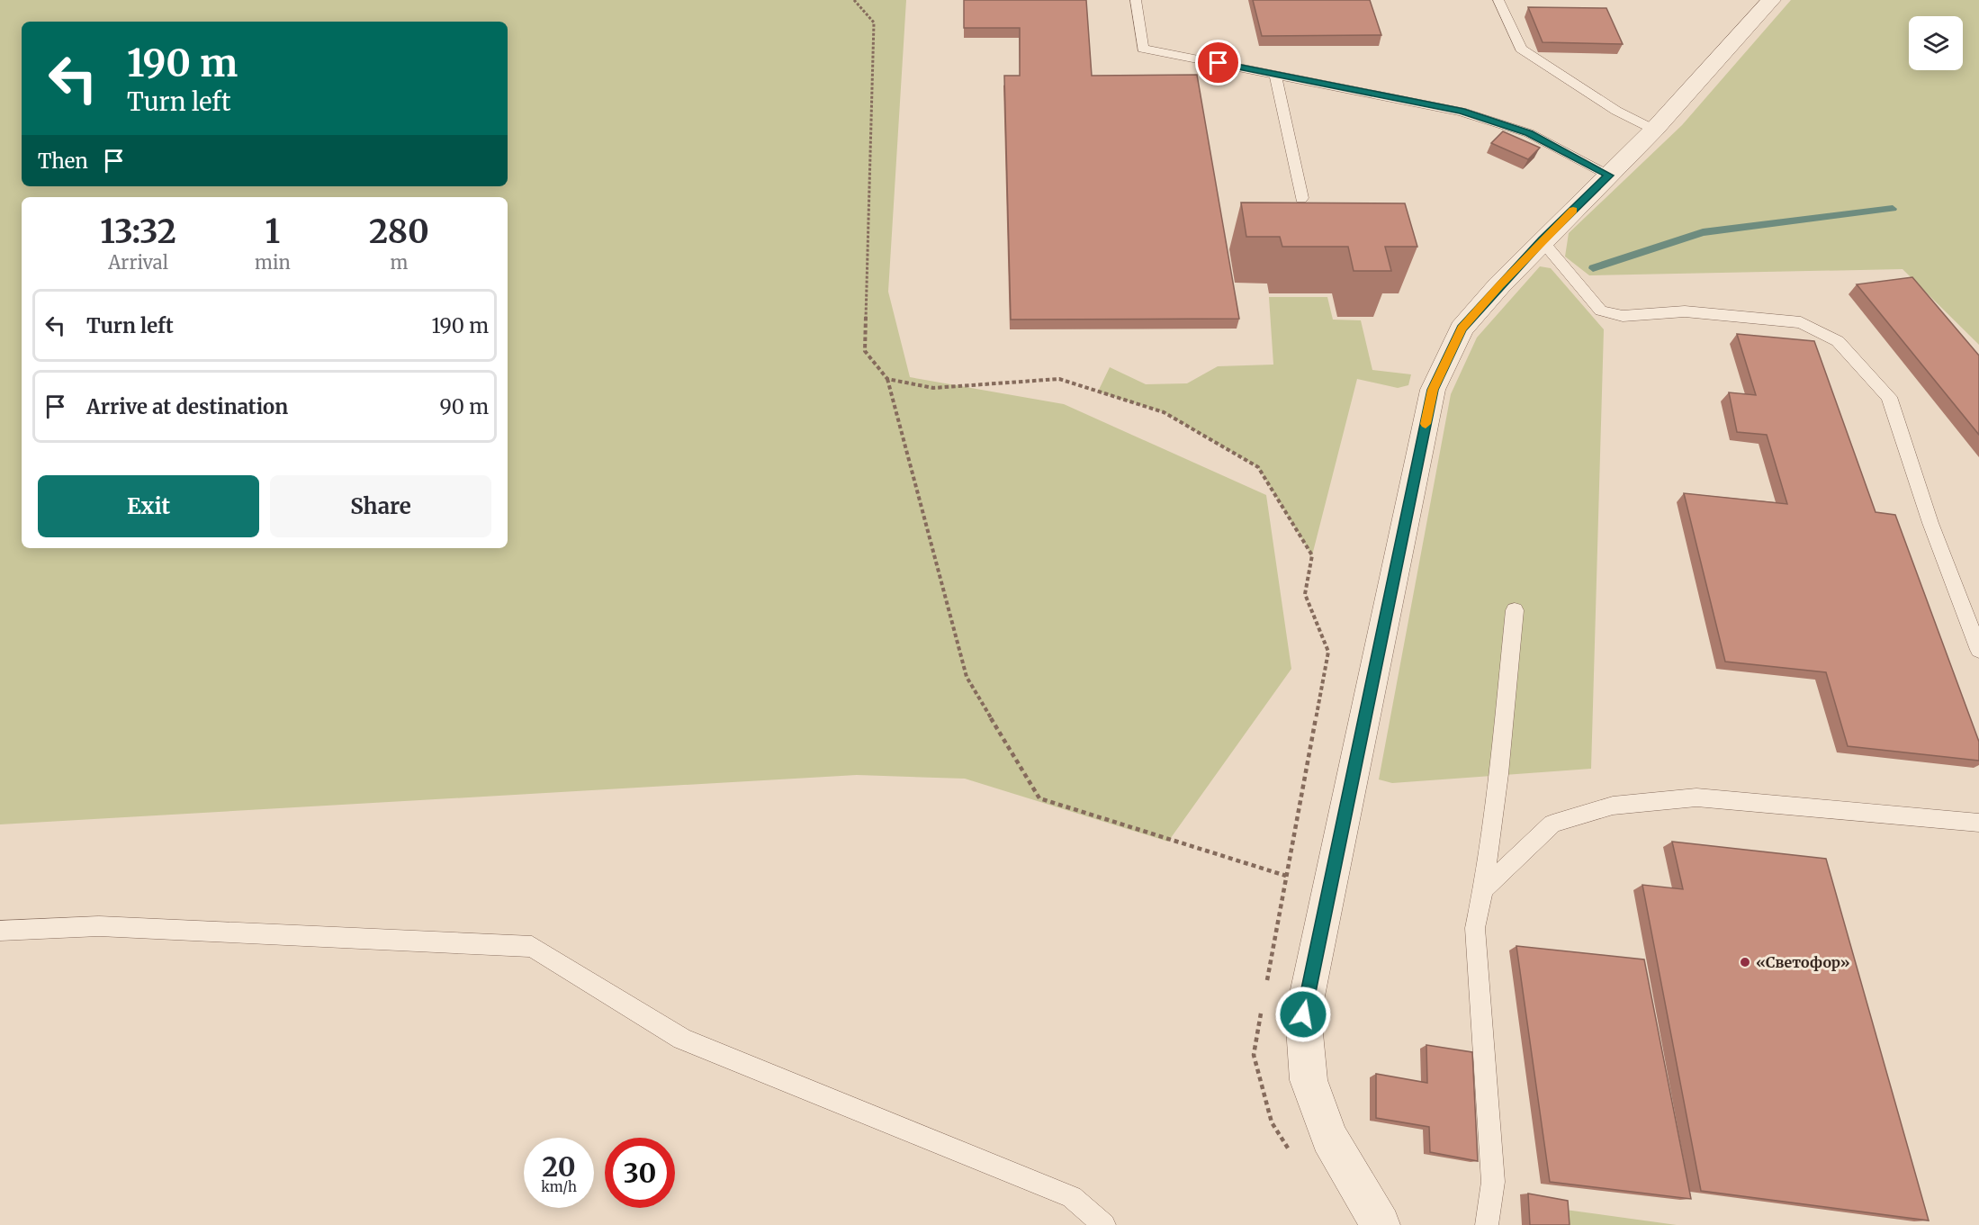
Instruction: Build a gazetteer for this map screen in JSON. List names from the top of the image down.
{
  "places": ["«Светофор»"],
  "page": {
    "turn": ["190 m", "Turn left"],
    "then": "Then",
    "eta": [
      "13:32",
      "Arrival",
      "1",
      "min",
      "280",
      "m"
    ],
    "list": [
      {
        "name": "Turn left",
        "value": "190 m"
      },
      {
        "name": "Arrive at destination",
        "value": "90 m"
      }
    ],
    "buttons": ["Exit", "Share"],
    "speed": "20 km/h",
    "limit": "30"
  }
}
